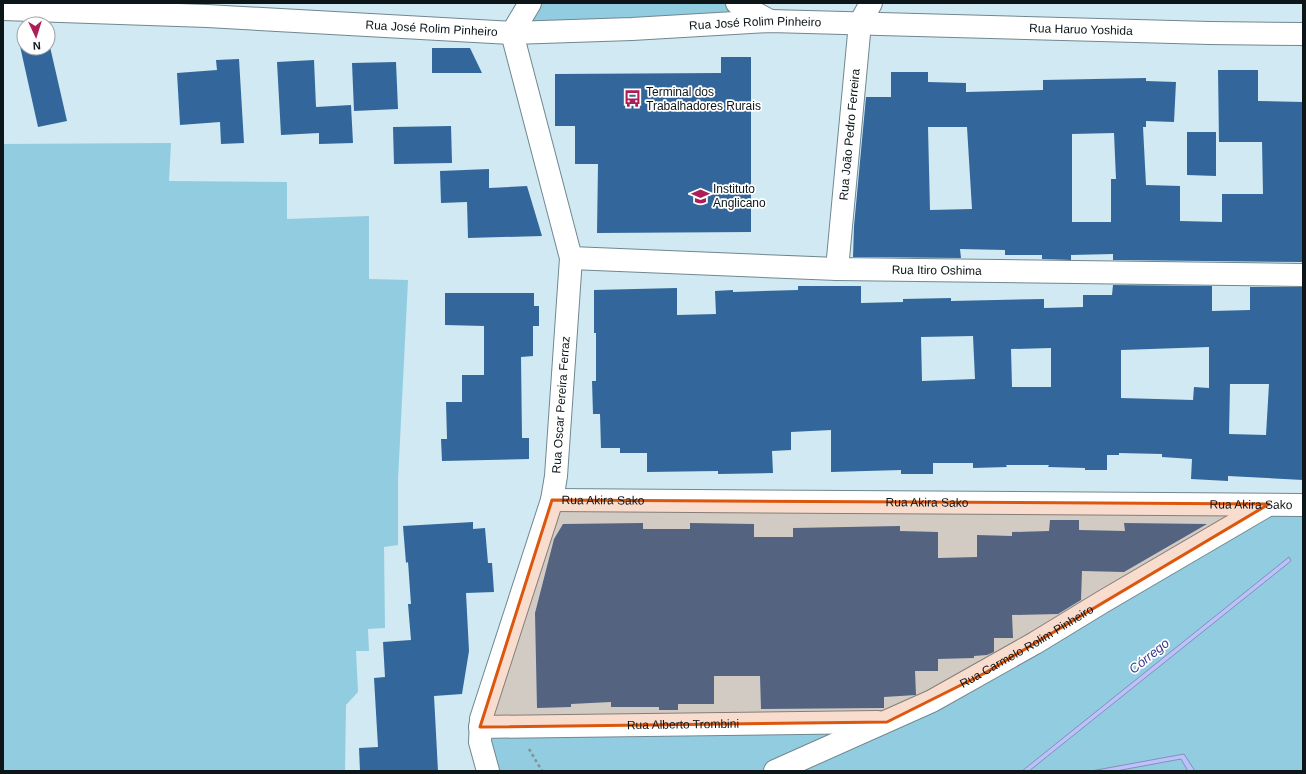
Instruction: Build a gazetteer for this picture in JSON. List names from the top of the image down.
{
  "streets": {
    "street": [
      "Rua José Rolim Pinheiro",
      "Rua Haruo Yoshida",
      "Rua João Pedro Ferreira",
      "Rua Itiro Oshima",
      "Rua Oscar Pereira Ferraz",
      "Rua Akira Sako",
      "Rua Carmelo Rolim Pinheiro",
      "Rua Alberto Trombini"
    ]
  },
  "crossings": [
    ["Rua José Rolim Pinheiro", "Rua Haruo Yoshida"],
    ["Rua José Rolim Pinheiro", "Rua João Pedro Ferreira"],
    ["Rua José Rolim Pinheiro", "Rua Oscar Pereira Ferraz"],
    ["Rua Haruo Yoshida", "Rua João Pedro Ferreira"],
    ["Rua João Pedro Ferreira", "Rua Itiro Oshima"],
    ["Rua Itiro Oshima", "Rua Oscar Pereira Ferraz"],
    ["Rua Oscar Pereira Ferraz", "Rua Akira Sako"],
    ["Rua Oscar Pereira Ferraz", "Rua Alberto Trombini"],
    ["Rua Akira Sako", "Rua Carmelo Rolim Pinheiro"],
    ["Rua Carmelo Rolim Pinheiro", "Rua Alberto Trombini"]
  ],
  "water": ["Córrego"],
  "places": {
    "bus stop": ["Terminal dos Trabalhadores Rurais"],
    "school or university": ["Instituto Anglicano"]
  },
  "north": "bottom"
}
